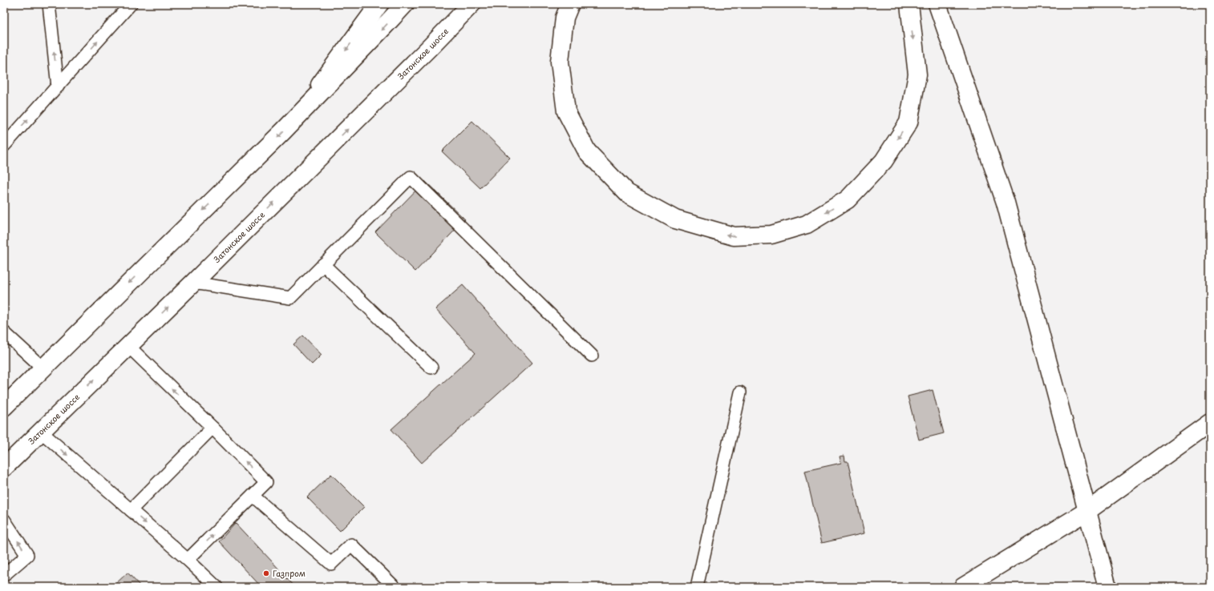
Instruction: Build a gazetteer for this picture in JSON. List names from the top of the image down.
{
  "streets": {
    "main road": ["Затонское шоссе"]
  },
  "places": ["Газпром"]
}
